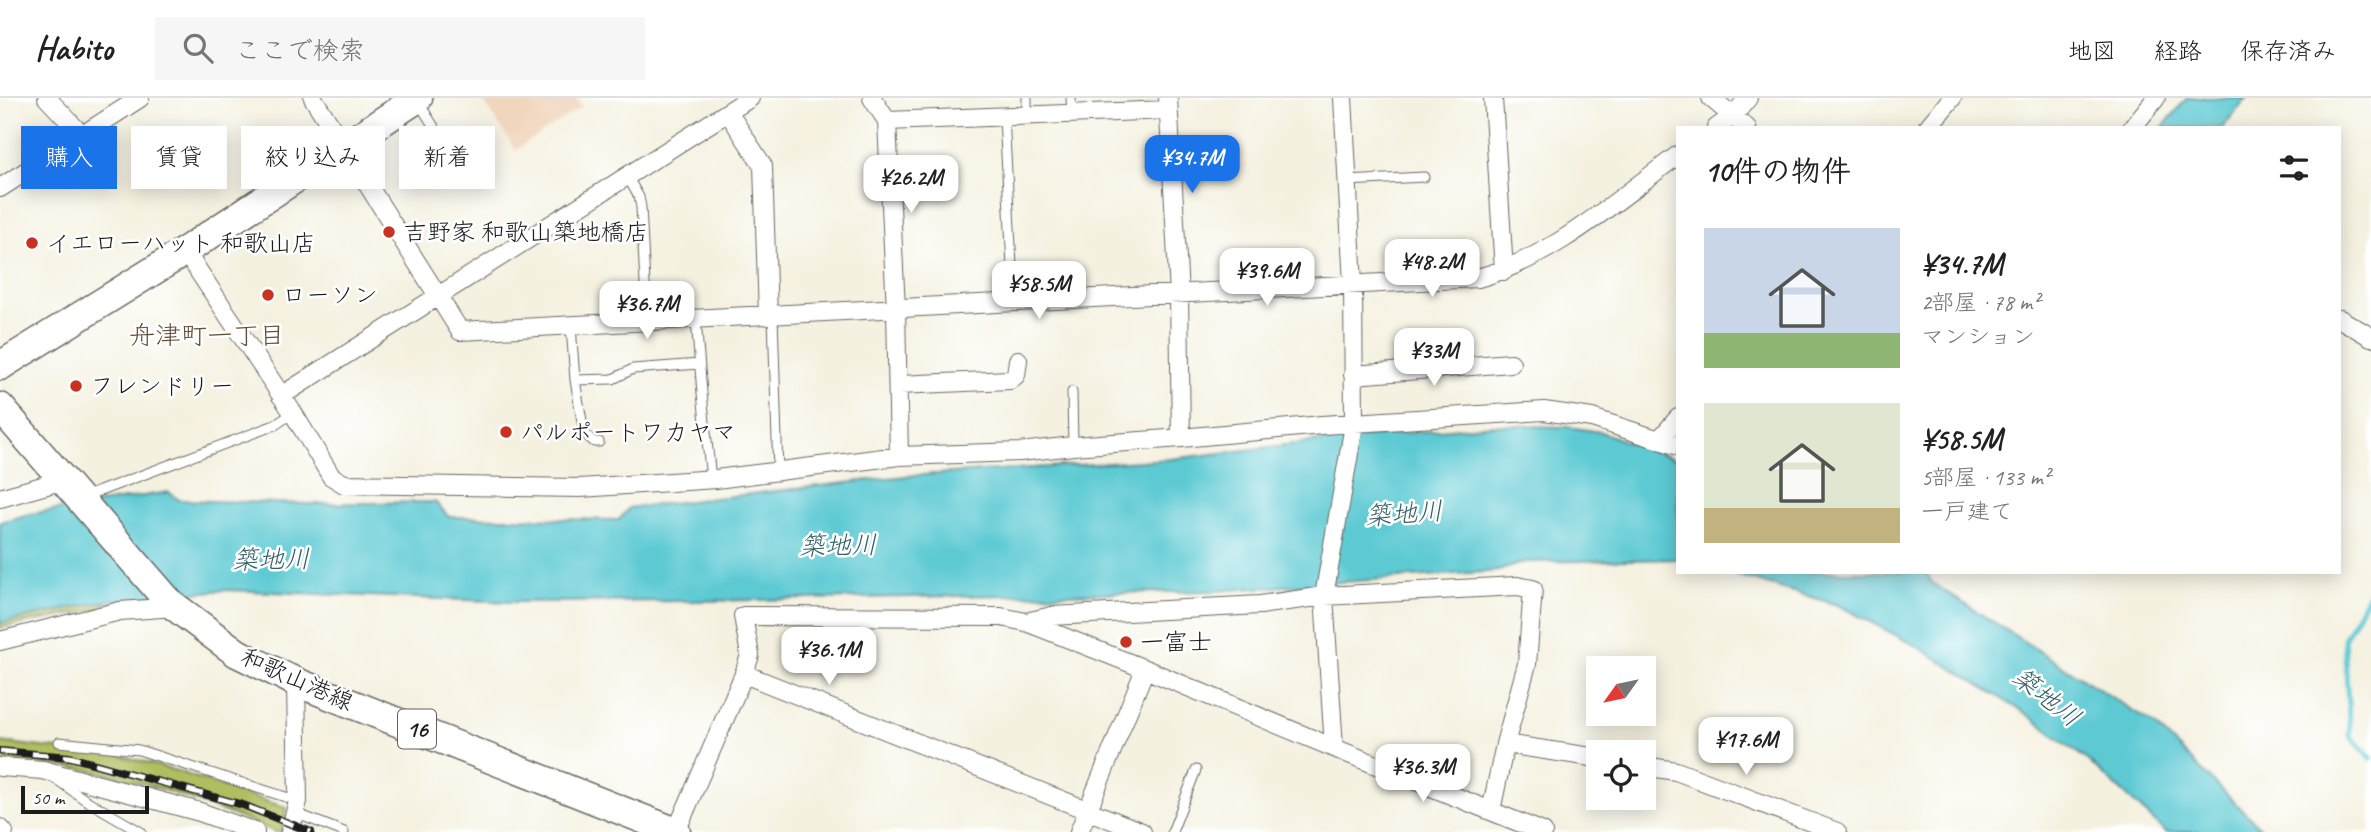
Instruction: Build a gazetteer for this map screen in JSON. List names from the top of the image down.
{
  "streets": {
    "main road": ["和歌山港線", "16"]
  },
  "districts": ["舟津町一丁目"],
  "water": ["築地川"],
  "places": [
    "吉野家 和歌山築地橋店",
    "イエローハット 和歌山店",
    "ローソン",
    "フレンドリー",
    "パルポートワカヤマ",
    "一富士"
  ],
  "scale_bar": "50 m",
  "north": "bottom left",
  "page": {
    "header": "Habito",
    "search": "ここで検索",
    "nav": ["地図", "経路", "保存済み"],
    "chip": [
      "購入",
      "賃貸",
      "絞り込み",
      "新着"
    ],
    "heading": "10件の物件",
    "price": [
      "¥34.7M",
      "¥26.2M",
      "¥48.2M",
      "¥39.6M",
      "¥58.5M",
      "¥36.7M",
      "¥33M",
      "¥36.1M",
      "¥17.6M",
      "¥36.3M"
    ],
    "list": [
      {
        "name": "¥34.7M",
        "note": "2部屋 · 78 m² · マンション"
      },
      {
        "name": "¥58.5M",
        "note": "5部屋 · 133 m² · 一戸建て"
      }
    ],
    "scale": "50 m"
  }
}
